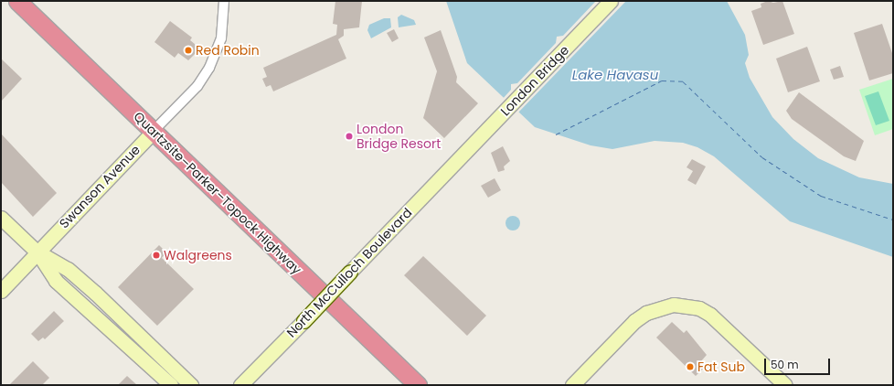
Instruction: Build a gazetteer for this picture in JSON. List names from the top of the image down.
{
  "streets": {
    "highway": ["Quartzsite–Parker–Topock Highway"],
    "street": ["London Bridge", "Swanson Avenue", "North McCulloch Boulevard"]
  },
  "crossings": [
    ["London Bridge", "North McCulloch Boulevard"],
    ["Swanson Avenue", "Quartzsite–Parker–Topock Highway"]
  ],
  "water": ["Lake Havasu"],
  "places": [
    "Red Robin",
    "London Bridge Resort",
    "Walgreens",
    "Fat Sub"
  ],
  "scale_bar": "50 m"
}
